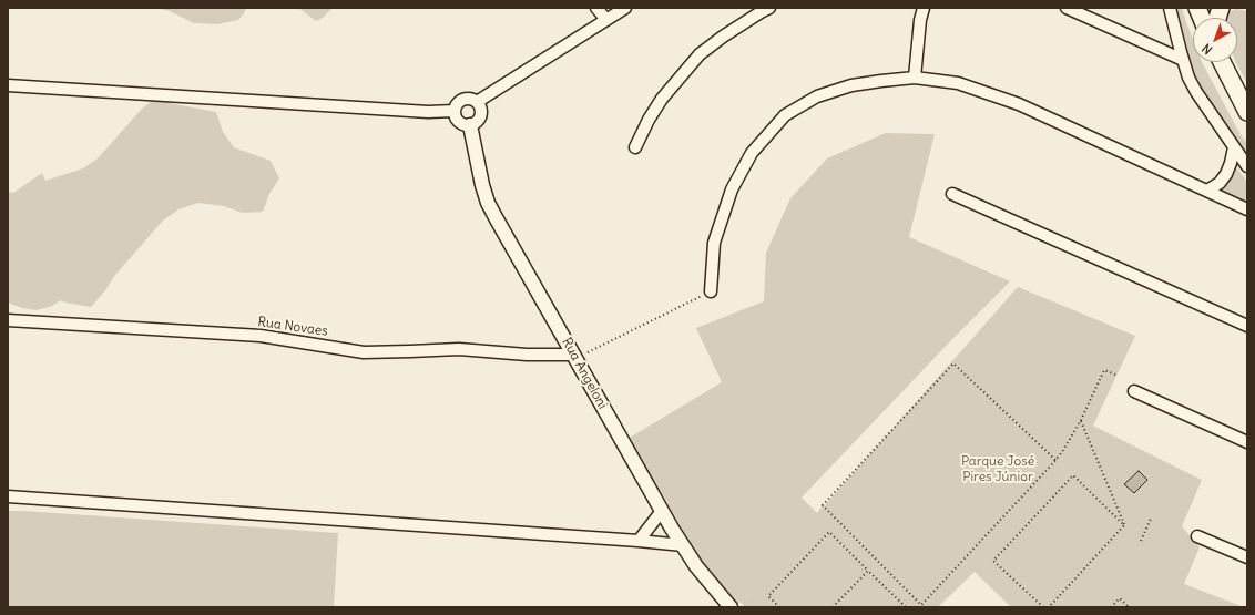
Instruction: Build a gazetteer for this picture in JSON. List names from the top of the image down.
{
  "streets": {
    "street": ["Rua Novaes", "Rua Angeloni"]
  },
  "crossings": [
    ["Rua Novaes", "Rua Angeloni"]
  ],
  "parks": ["Parque José Pires Júnior"],
  "north": "bottom left"
}
